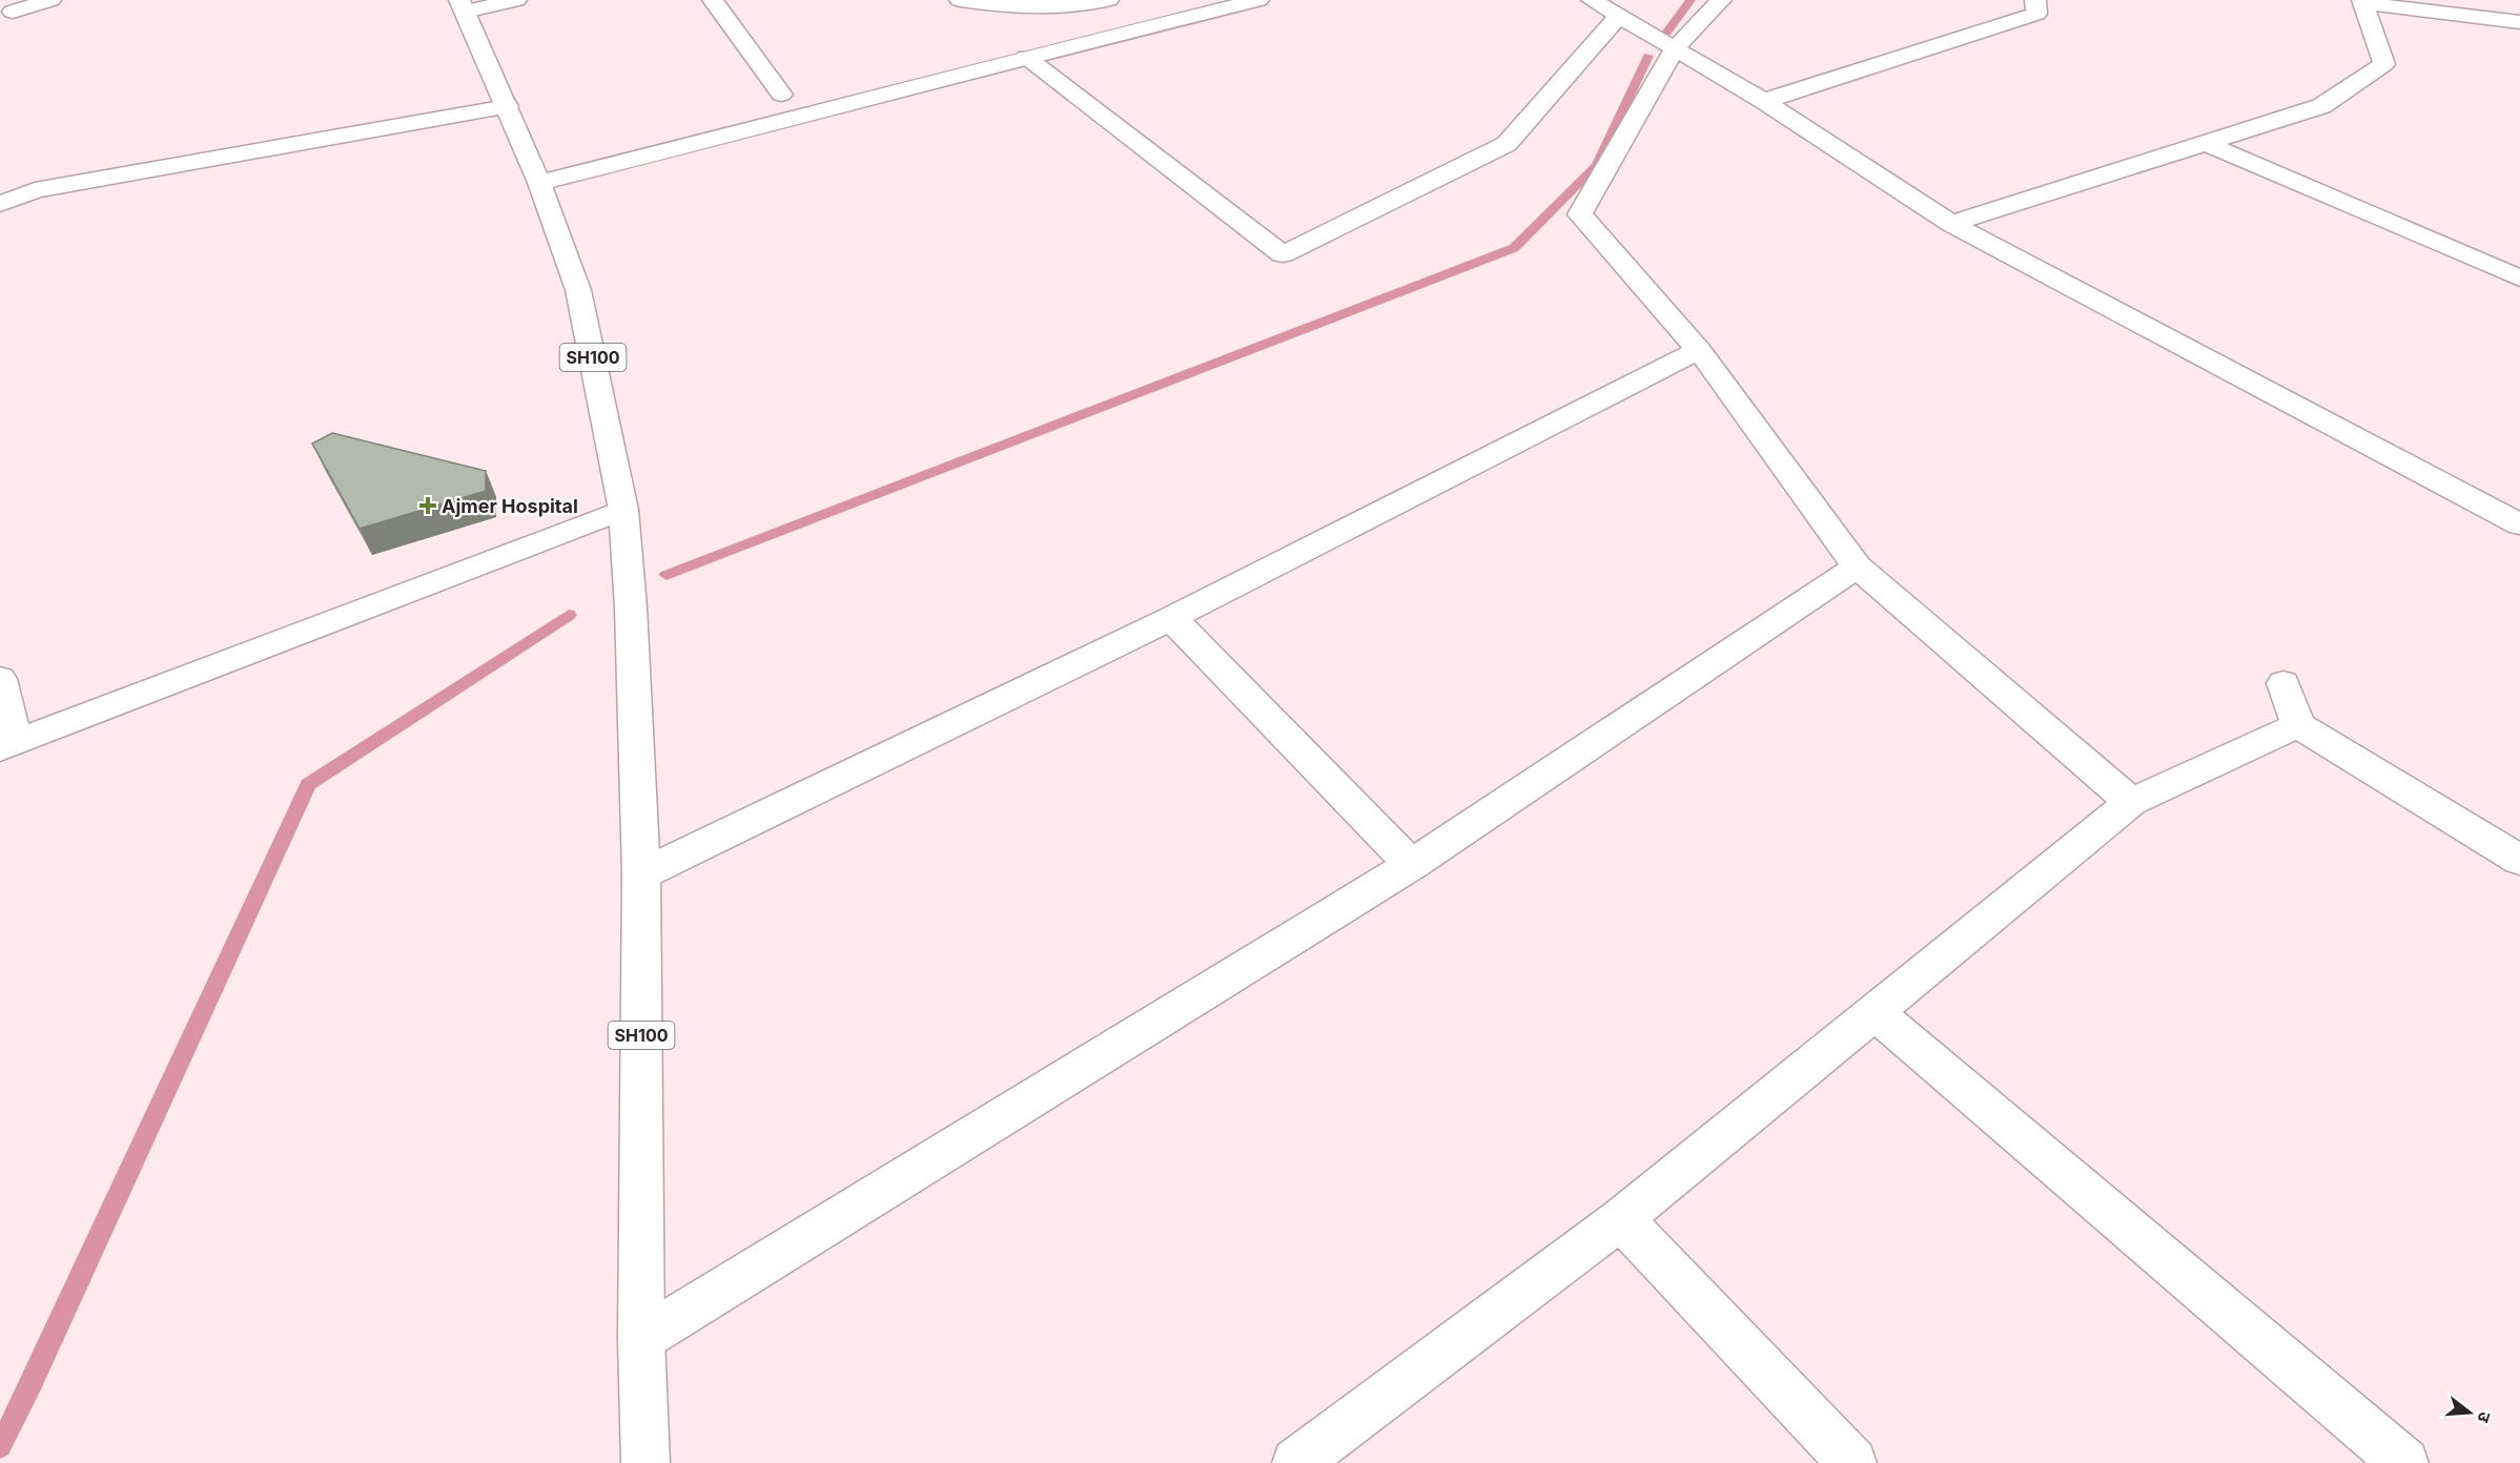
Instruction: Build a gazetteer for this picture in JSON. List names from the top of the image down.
{
  "streets": {
    "street": ["SH100"]
  },
  "places": {
    "health": ["Ajmer Hospital"]
  },
  "north": "right"
}
